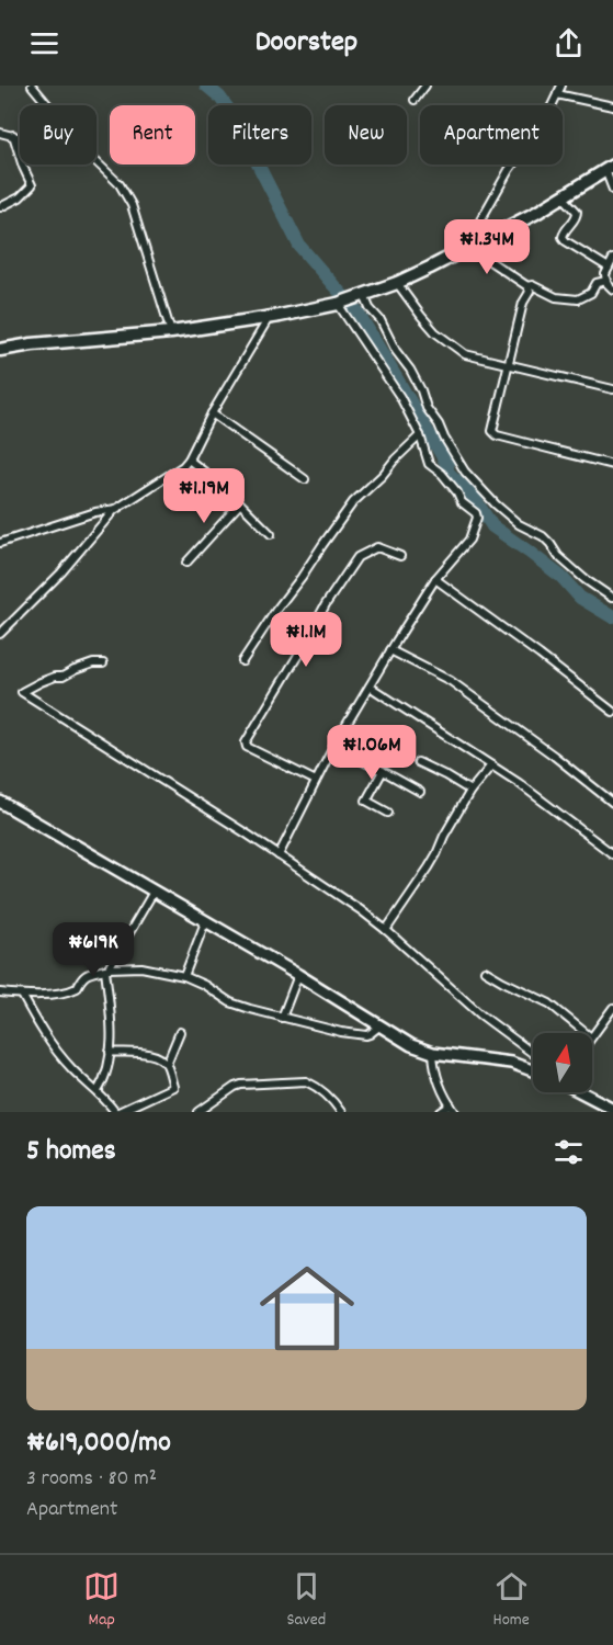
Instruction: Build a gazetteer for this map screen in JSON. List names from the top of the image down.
{
  "north": "top",
  "page": {
    "header": "Doorstep",
    "chip": [
      "Buy",
      "Rent",
      "Filters",
      "New",
      "Apartment"
    ],
    "price": [
      "₦1.34M",
      "₦1.19M",
      "₦1.1M",
      "₦1.06M",
      "₦619K"
    ],
    "heading": "5 homes",
    "list": [
      {
        "name": "₦619,000/mo",
        "note": "3 rooms · 80 m² · Apartment"
      }
    ],
    "tabs": ["Map", "Saved", "Home"]
  }
}
